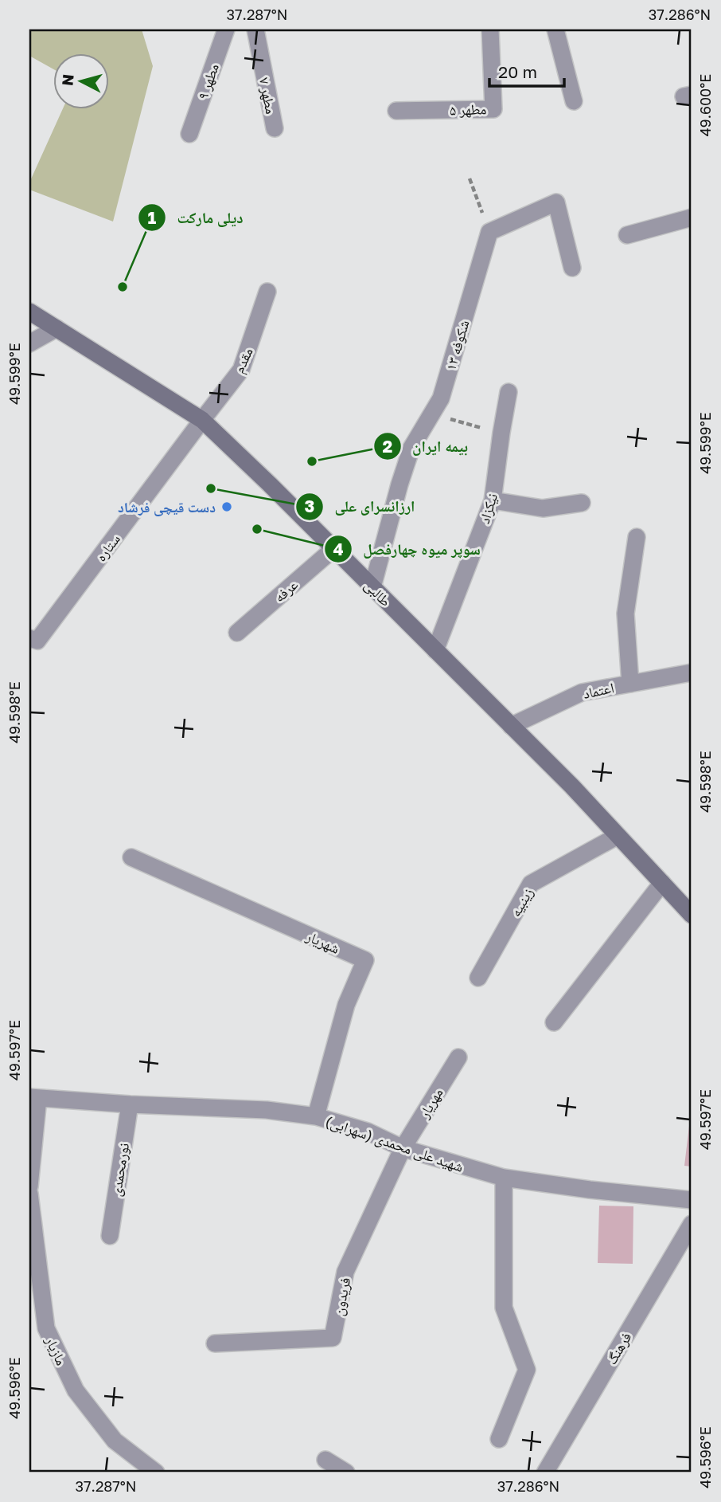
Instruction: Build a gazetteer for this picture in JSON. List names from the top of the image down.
{
  "streets": {
    "main road": ["طالبی"],
    "street": [
      "مطهر ۹",
      "مطهر ۷",
      "مطهر ۵",
      "شکوفه ۱۳",
      "مقدم",
      "نیکزاد",
      "ستاره",
      "عرفه",
      "اعتماد",
      "زینبیه",
      "شهریار",
      "مهریار",
      "شهید علی محمدی (سهرابی)",
      "نورمحمدی",
      "فریدون",
      "فرهنگ",
      "مازیار"
    ]
  },
  "crossings": [
    ["شکوفه ۱۳", "طالبی"],
    ["مقدم", "ستاره"],
    ["مقدم", "طالبی"],
    ["نیکزاد", "طالبی"],
    ["ستاره", "طالبی"],
    ["عرفه", "طالبی"],
    ["طالبی", "اعتماد"],
    ["طالبی", "زینبیه"],
    ["شهریار", "شهید علی محمدی (سهرابی)"],
    ["مهریار", "شهید علی محمدی (سهرابی)"],
    ["مهریار", "فریدون"],
    ["شهید علی محمدی (سهرابی)", "نورمحمدی"],
    ["شهید علی محمدی (سهرابی)", "فریدون"]
  ],
  "places": [
    "دیلی مارکت",
    "بیمه ایران",
    "ارزانسرای علی",
    "دست قیچی فرشاد",
    "سوپر میوه چهارفصل"
  ],
  "scale_bar": "20 m",
  "north": "left",
  "coordinates": [
    "37.287°N",
    "37.286°N",
    "49.600°E",
    "49.599°E",
    "49.598°E",
    "49.597°E",
    "49.596°E"
  ]
}
